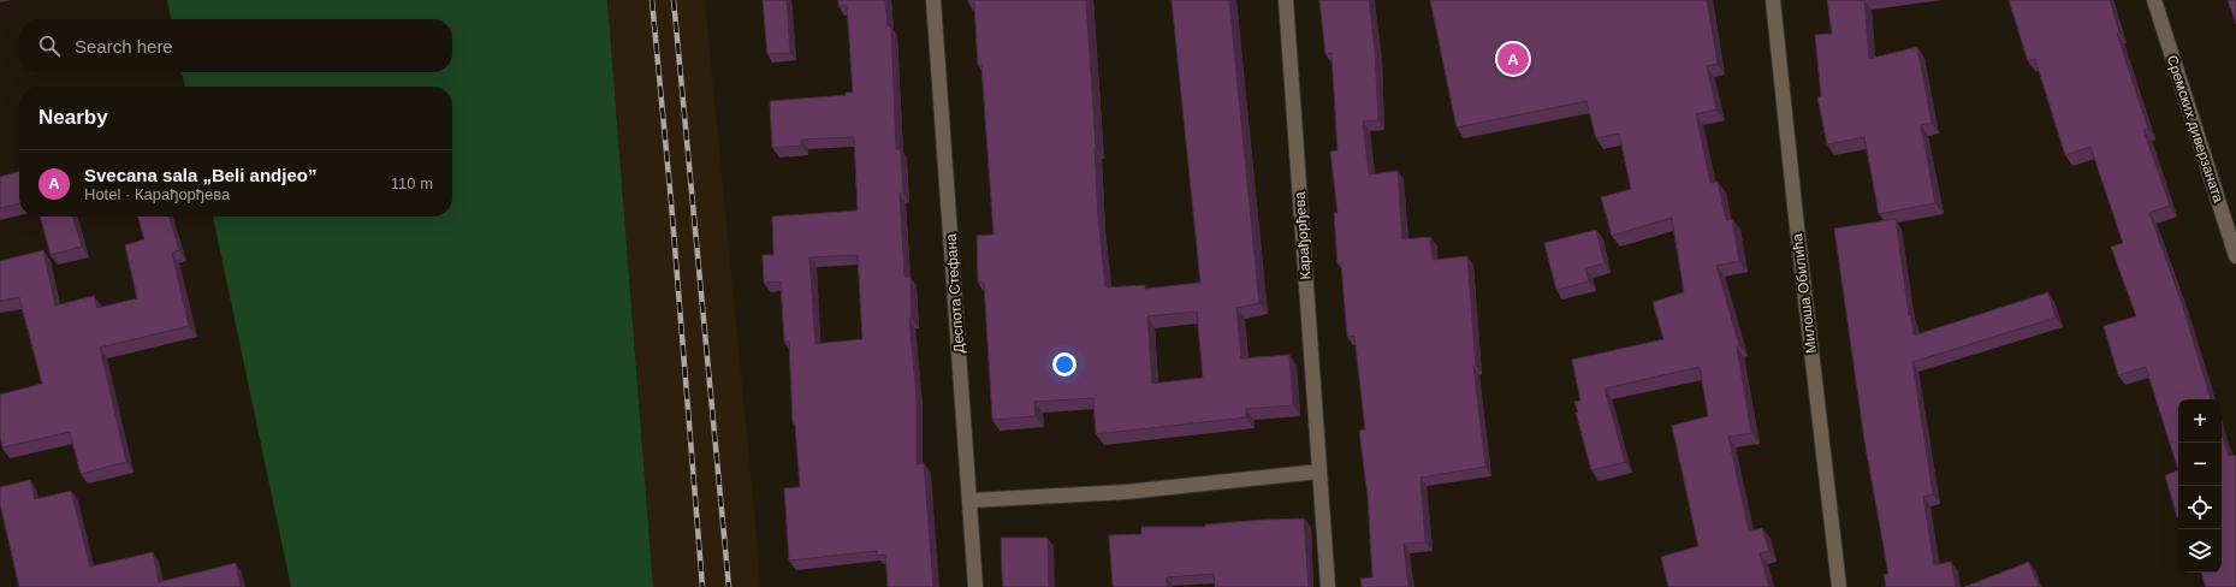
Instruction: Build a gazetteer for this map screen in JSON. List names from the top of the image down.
{
  "streets": {
    "street": [
      "Сремских диверзаната",
      "Карађорђева",
      "Деспота Стефана",
      "Милоша Обилића"
    ]
  },
  "page": {
    "search": "Search here",
    "pins": "A",
    "heading": "Nearby",
    "list": [
      {
        "mark": "A",
        "name": "Svecana sala „Beli andjeo”",
        "note": "Hotel · Карађорђева",
        "value": "110 m"
      }
    ],
    "map_buttons": ["+", "−"]
  }
}
